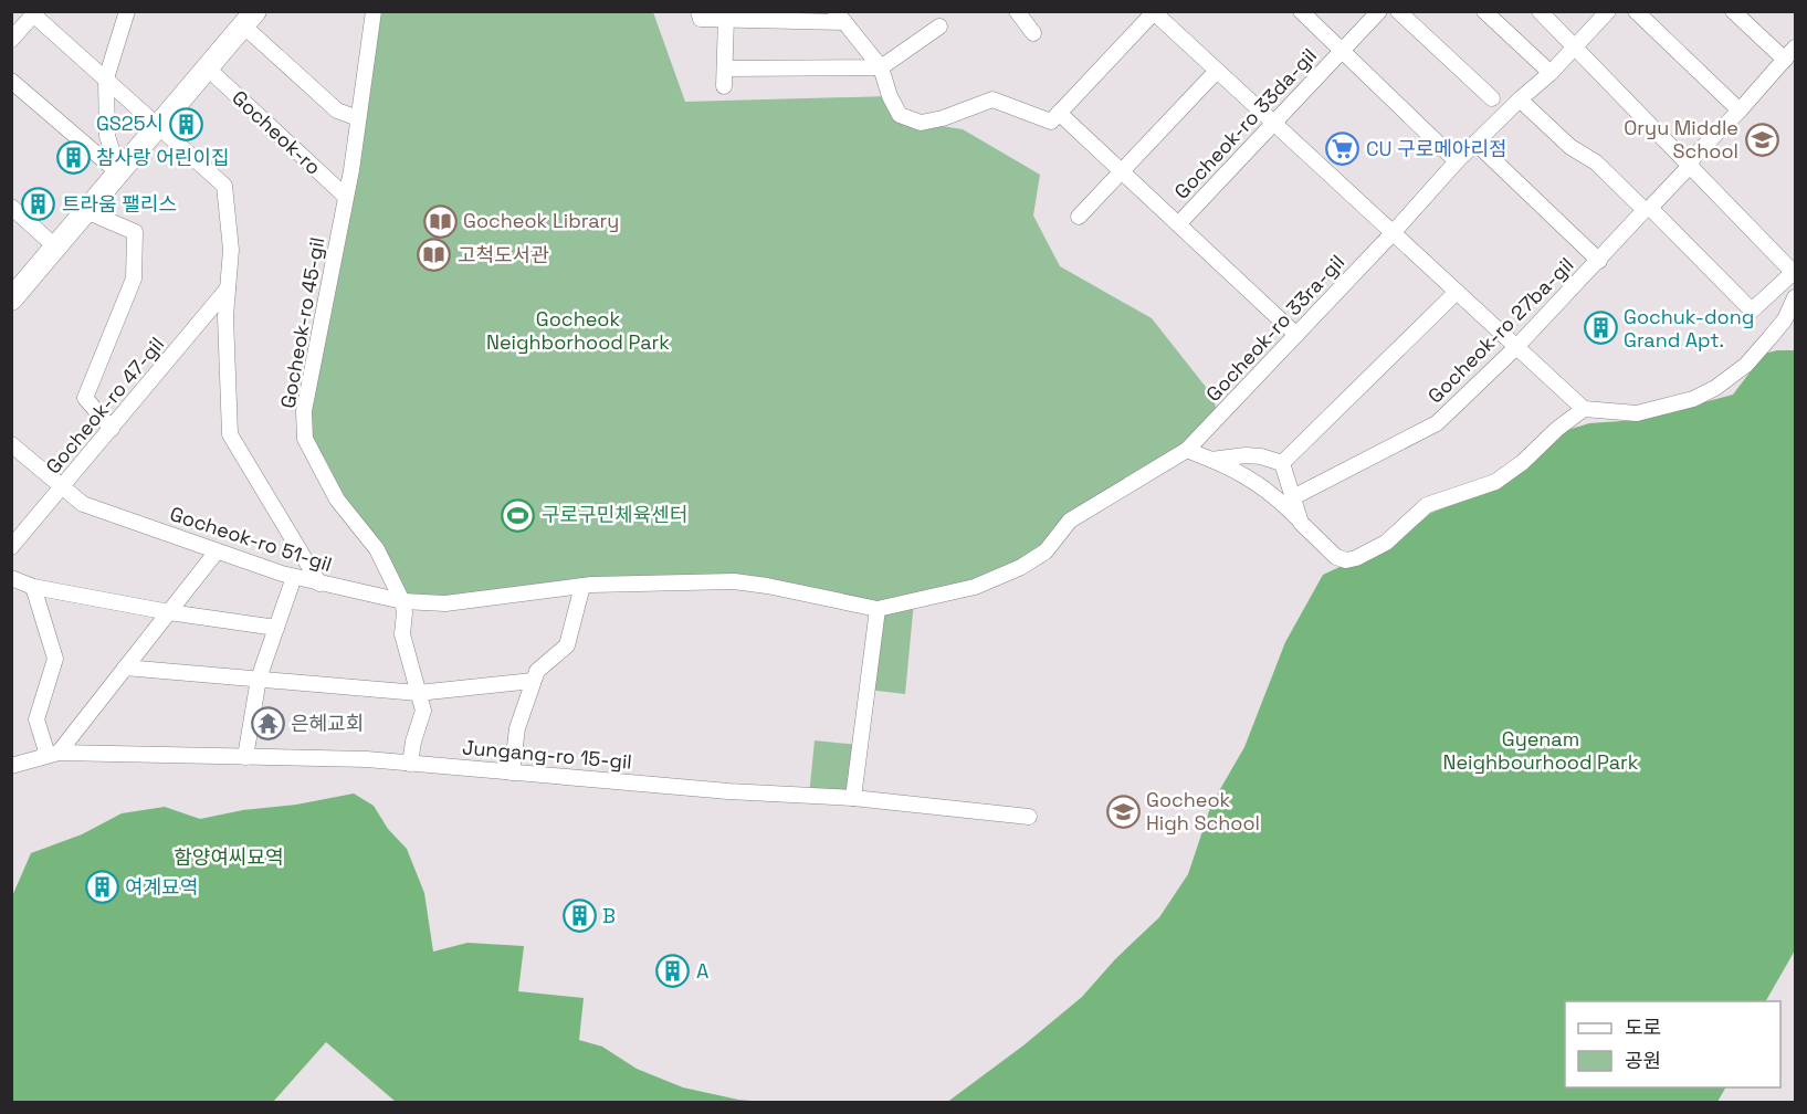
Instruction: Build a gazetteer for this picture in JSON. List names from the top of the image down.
{
  "streets": {
    "street": [
      "Gocheok-ro 33da-gil",
      "Gocheok-ro",
      "Gocheok-ro 45-gil",
      "Gocheok-ro 33ra-gil",
      "Gocheok-ro 27ba-gil",
      "Gocheok-ro 47-gil",
      "Gocheok-ro 51-gil",
      "Jungang-ro 15-gil"
    ]
  },
  "crossings": [
    ["Gocheok-ro 33da-gil", "Gocheok-ro 33ra-gil"],
    ["Gocheok-ro", "Gocheok-ro 45-gil"],
    ["Gocheok-ro 45-gil", "Gocheok-ro 51-gil"],
    ["Gocheok-ro 45-gil", "Jungang-ro 15-gil"],
    ["Gocheok-ro 33ra-gil", "Gocheok-ro 51-gil"],
    ["Gocheok-ro 47-gil", "Gocheok-ro 51-gil"]
  ],
  "parks": ["Gocheok Neighborhood Park", "Gyenam Neighbourhood Park", "함양여씨묘역"],
  "places": {
    "building": [
      "GS25시",
      "참사랑 어린이집",
      "트라움 팰리스",
      "Gochuk-dong Grand Apt.",
      "여계묘역",
      "B",
      "A"
    ],
    "school or university": ["Oryu Middle School", "Gocheok High School"],
    "supermarket": ["CU 구로메아리점"],
    "library": ["Gocheok Library", "고척도서관"],
    "sports": ["구로구민체육센터"],
    "temple": ["은혜교회"]
  },
  "legend": ["도로", "공원"]
}
